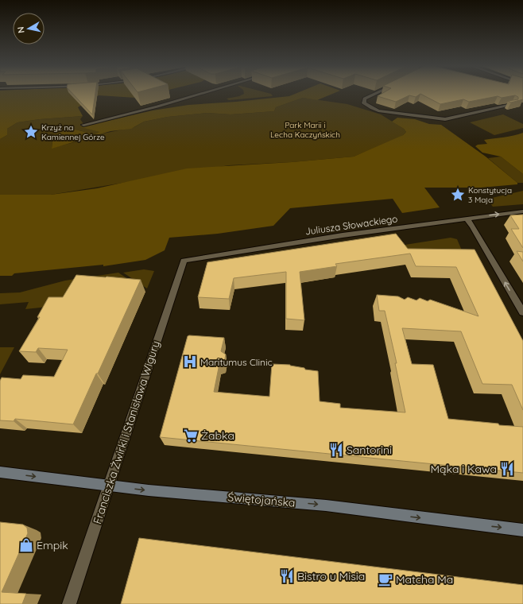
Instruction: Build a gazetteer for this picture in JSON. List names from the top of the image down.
{
  "streets": {
    "street": ["Juliusza Słowackiego", "Franciszka Żwirki i Stanisława Wigury", "Świętojańska"]
  },
  "crossings": [
    ["Juliusza Słowackiego", "Franciszka Żwirki i Stanisława Wigury"],
    ["Franciszka Żwirki i Stanisława Wigury", "Świętojańska"]
  ],
  "one_way": ["Świętojańska"],
  "parks": ["Park Marii i Lecha Kaczyńskich"],
  "places": {
    "place": ["Krzyż na Kamiennej Górze", "Konstytucja 3 Maja"],
    "hospital": ["Maritumus Clinic"],
    "supermarket": ["Żabka"],
    "restaurant": ["Santorini", "Mąka i Kawa", "Bistro u Misia"],
    "shop": ["Empik"],
    "cafe": ["Matcha Ma"]
  },
  "north": "left"
}
